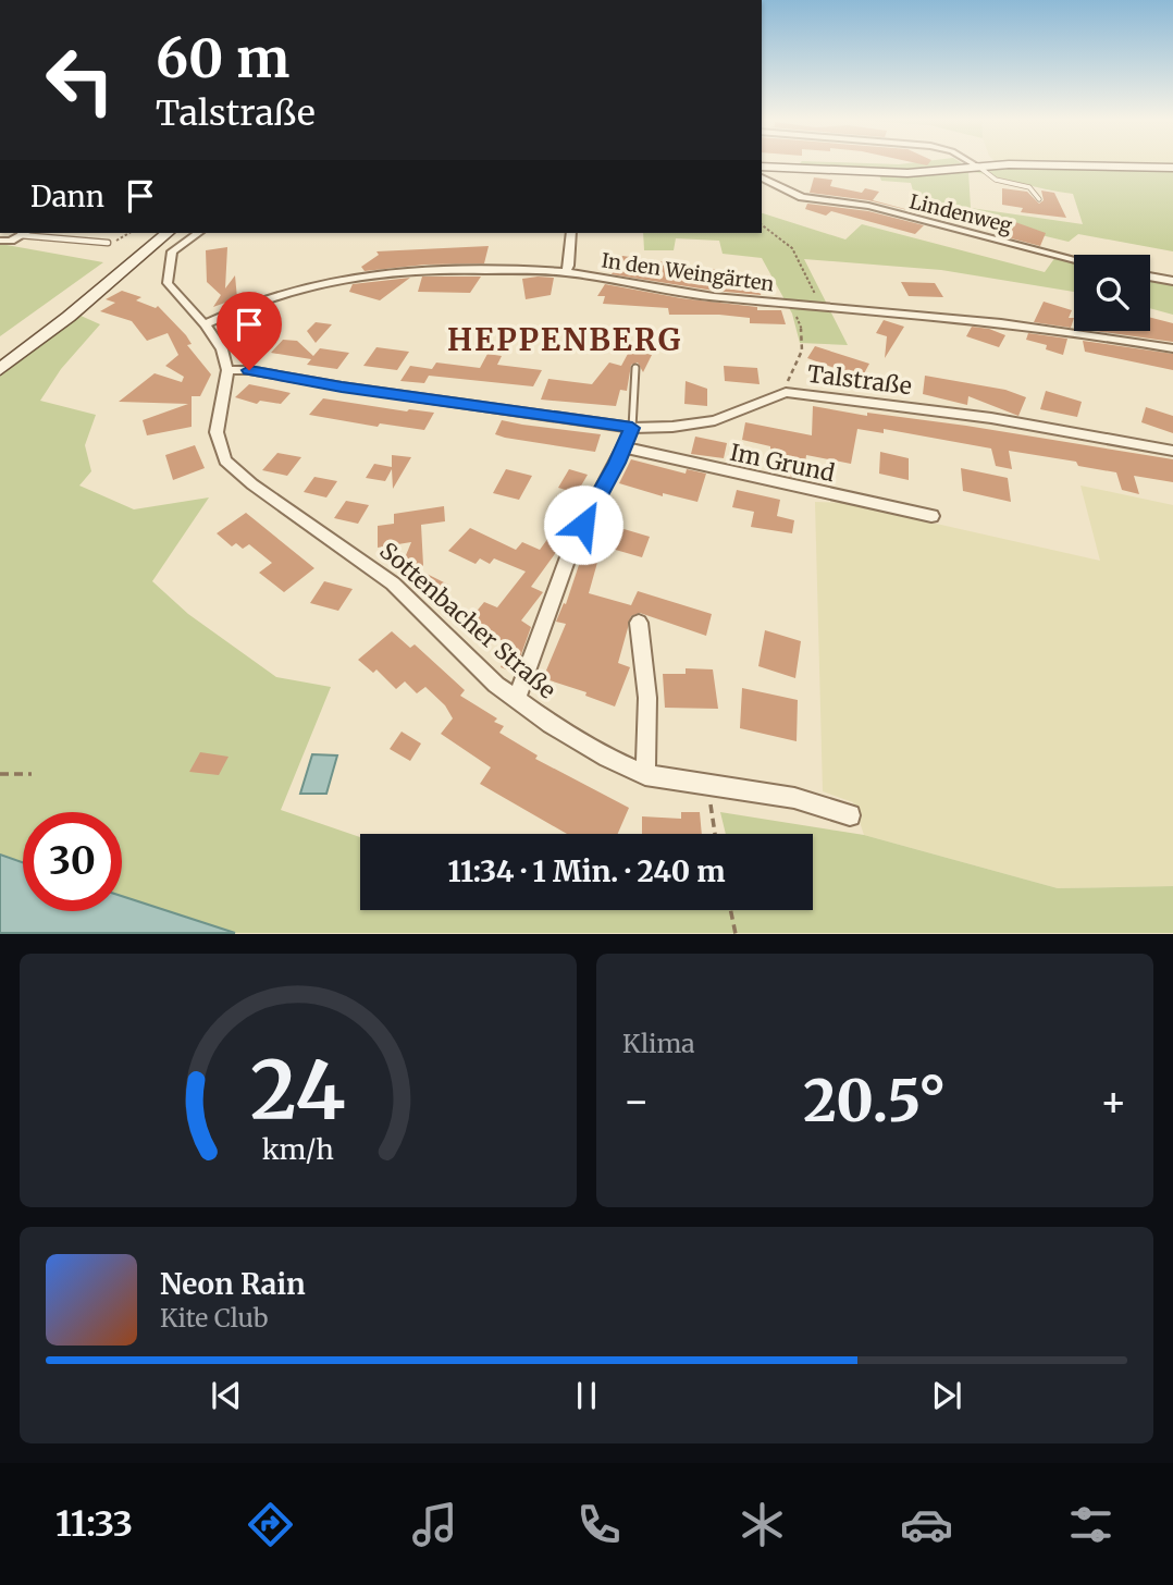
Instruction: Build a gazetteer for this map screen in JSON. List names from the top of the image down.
{
  "streets": {
    "street": [
      "Lindenweg",
      "In den Weingärten",
      "Talstraße",
      "Im Grund",
      "Sottenbacher Straße"
    ]
  },
  "crossings": [
    ["Talstraße", "Sottenbacher Straße"]
  ],
  "districts": ["HEPPENBERG"],
  "page": {
    "turn": ["60 m", "Talstraße"],
    "then": "Dann",
    "limit": "30",
    "trip": "11:34 · 1 Min. · 240 m",
    "tile": "Klima",
    "heat": ["−", "20.5°", "+"],
    "song": ["Neon Rain", "Kite Club"],
    "tabs": "11:33",
    "gauge": ["24", "km/h"]
  }
}
